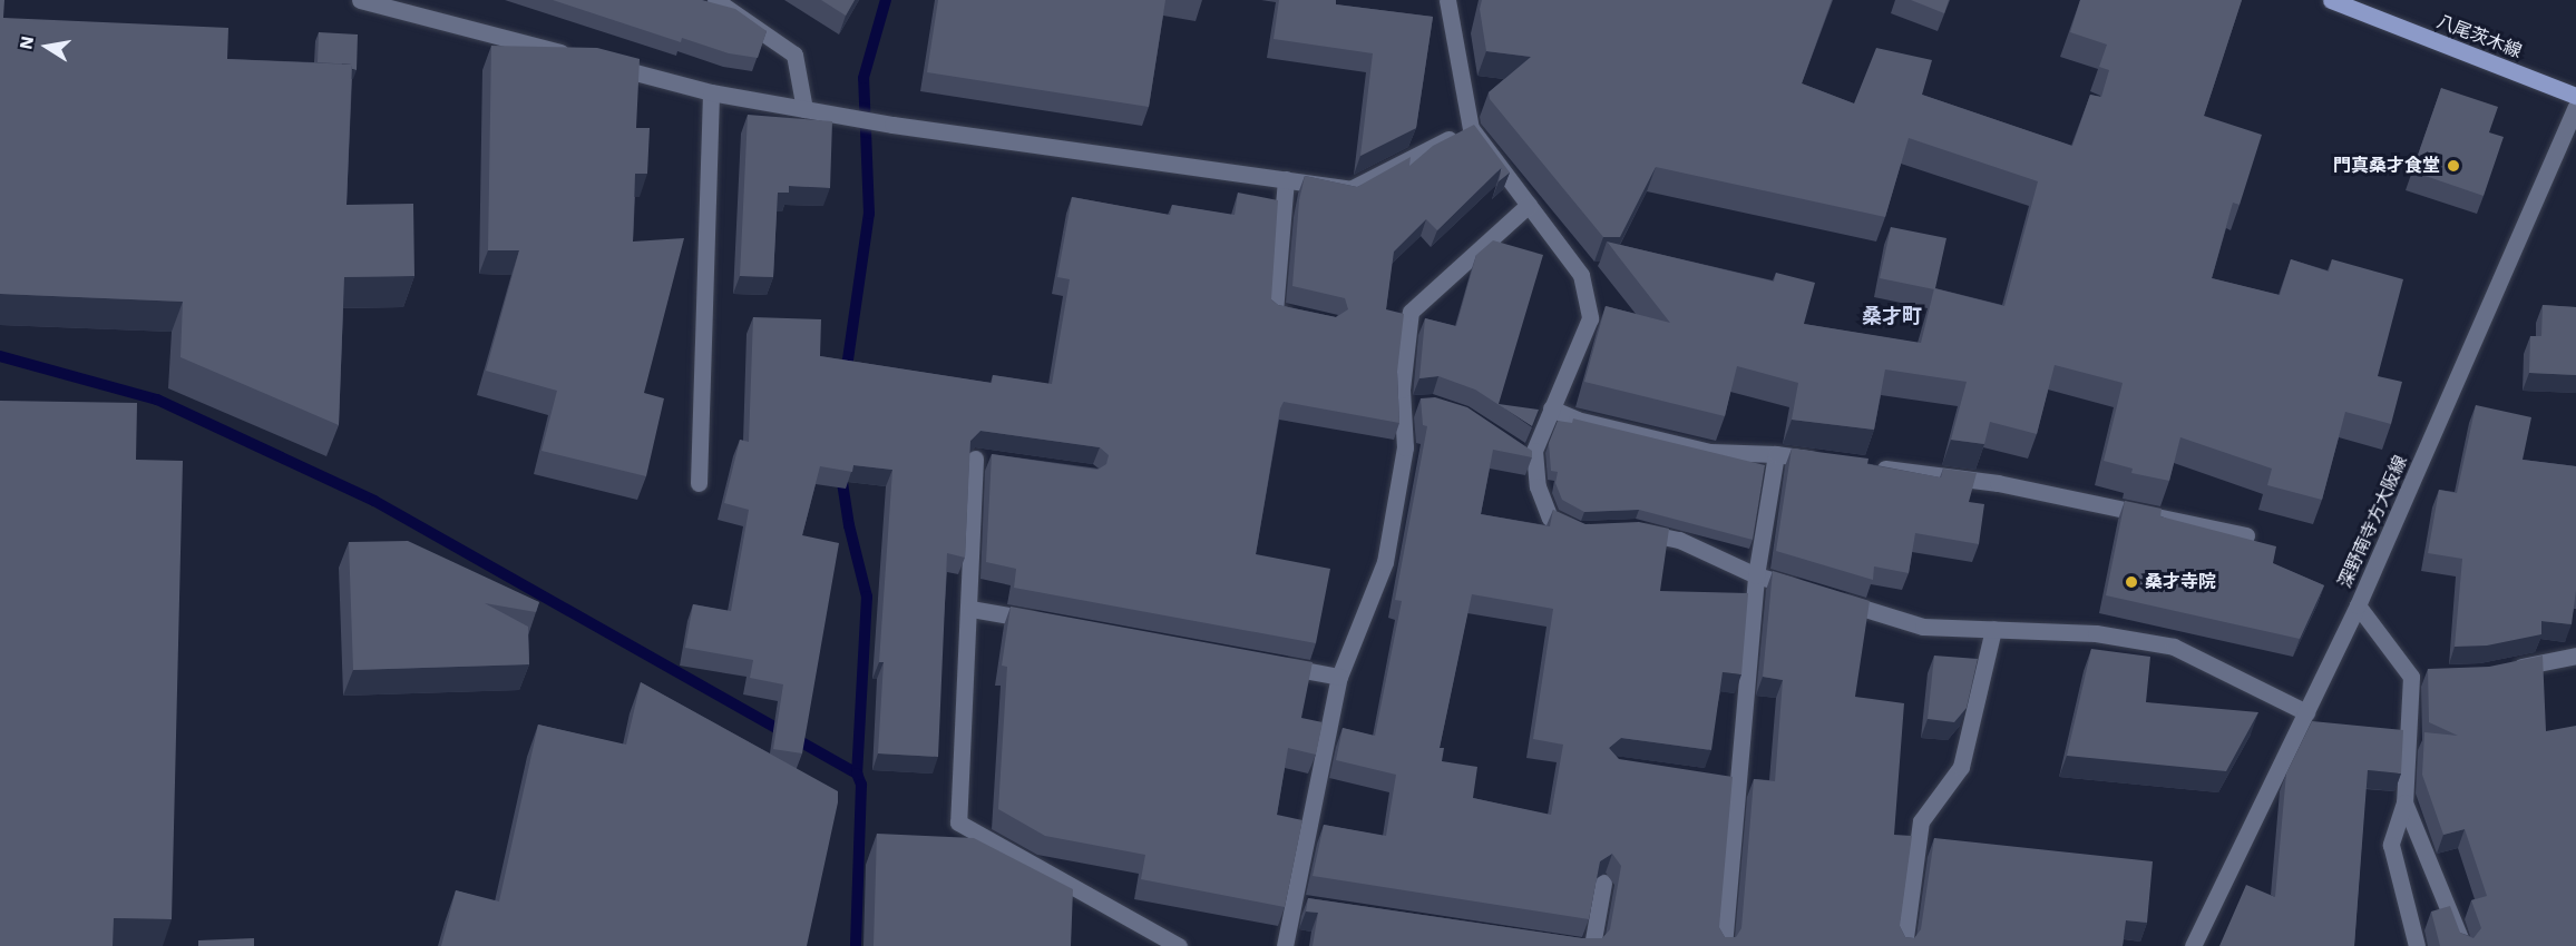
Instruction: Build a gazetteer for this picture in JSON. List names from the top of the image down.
{
  "streets": {
    "main road": ["八尾茨木線"],
    "street": ["深野南寺方大阪線"]
  },
  "districts": ["桑才町"],
  "places": ["門真桑才食堂", "桑才寺院"],
  "north": "left"
}
